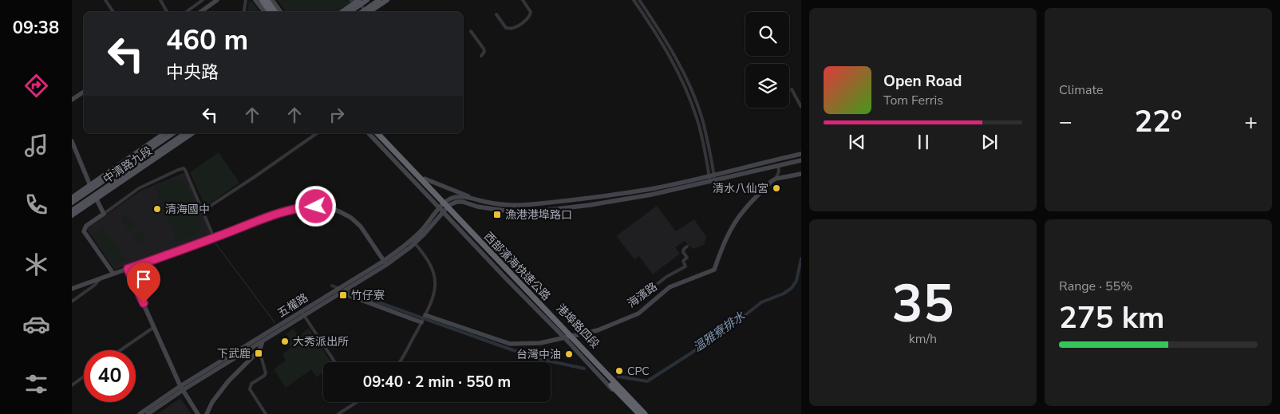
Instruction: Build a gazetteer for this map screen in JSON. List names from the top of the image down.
{
  "streets": {
    "highway": ["西部濱海快速公路"],
    "main road": ["中清路九段"],
    "street": ["海濱路", "五權路", "港埠路四段"]
  },
  "crossings": [
    ["海濱路", "港埠路四段"],
    ["五權路", "港埠路四段"]
  ],
  "water": ["溫雅寮排水"],
  "places": {
    "other": [
      "清水八仙宮",
      "清海國中",
      "大秀派出所",
      "台灣中油",
      "CPC"
    ],
    "transit": ["漁港港埠路口", "竹仔寮", "下武鹿"]
  },
  "page": {
    "tabs": "09:38",
    "tile": [
      "Climate",
      ["35", "km/h"],
      ["Range · 55%", "275 km"]
    ],
    "turn": ["460 m", "中央路"],
    "song": ["Open Road", "Tom Ferris"],
    "heat": ["−", "22°", "+"],
    "limit": "40",
    "trip": "09:40 · 2 min · 550 m"
  }
}
